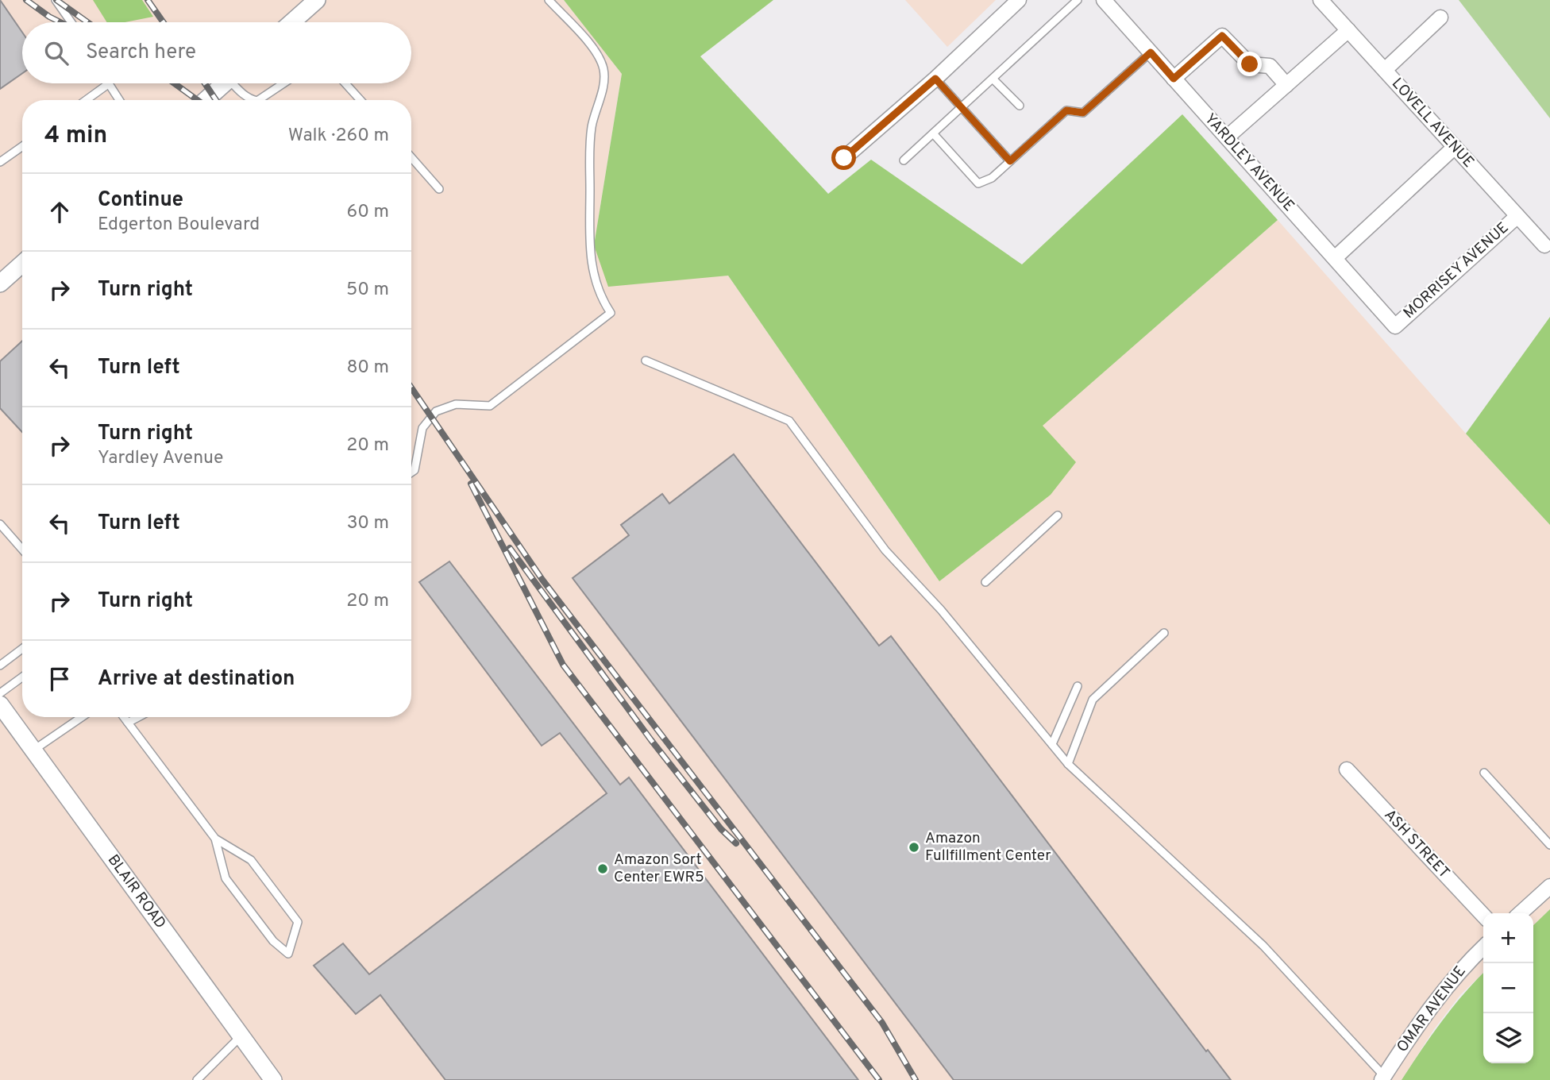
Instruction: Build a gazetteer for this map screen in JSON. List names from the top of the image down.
{
  "streets": {
    "street": [
      "LOVELL AVENUE",
      "YARDLEY AVENUE",
      "MORRISEY AVENUE",
      "ASH STREET",
      "BLAIR ROAD",
      "OMAR AVENUE"
    ]
  },
  "crossings": [
    ["LOVELL AVENUE", "MORRISEY AVENUE"],
    ["YARDLEY AVENUE", "MORRISEY AVENUE"]
  ],
  "places": ["Amazon Fullfillment Center", "Amazon Sort Center EWR5"],
  "page": {
    "search": "Search here",
    "heading": ["4 min", "Walk · 260 m"],
    "list": [
      ["Continue", "Edgerton Boulevard", "60 m"],
      ["Turn right", "50 m"],
      ["Turn left", "80 m"],
      ["Turn right", "Yardley Avenue", "20 m"],
      ["Turn left", "30 m"],
      ["Turn right", "20 m"],
      "Arrive at destination"
    ],
    "map_buttons": ["+", "−"]
  }
}
